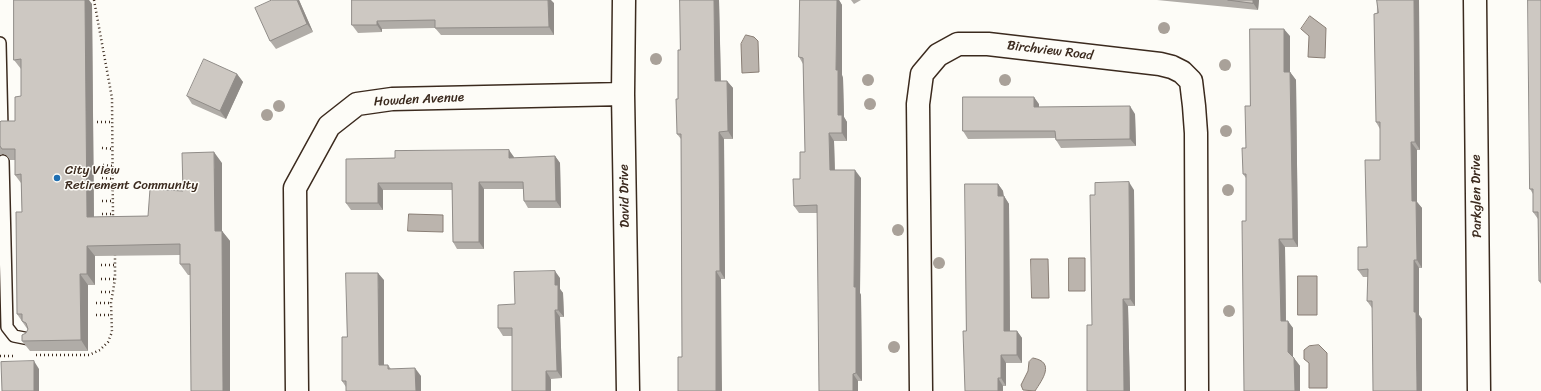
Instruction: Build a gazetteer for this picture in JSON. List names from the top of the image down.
{
  "streets": {
    "street": [
      "Birchview Road",
      "Howden Avenue",
      "David Drive",
      "Parkglen Drive"
    ]
  },
  "crossings": [
    ["Howden Avenue", "David Drive"]
  ],
  "places": ["City View Retirement Community"]
}
